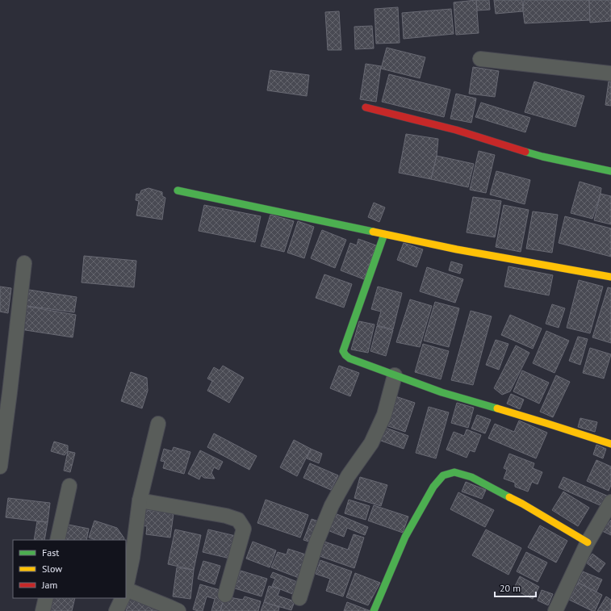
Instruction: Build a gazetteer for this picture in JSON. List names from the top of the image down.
{
  "legend": ["Fast", "Slow", "Jam"],
  "scale_bar": "20 m"
}
